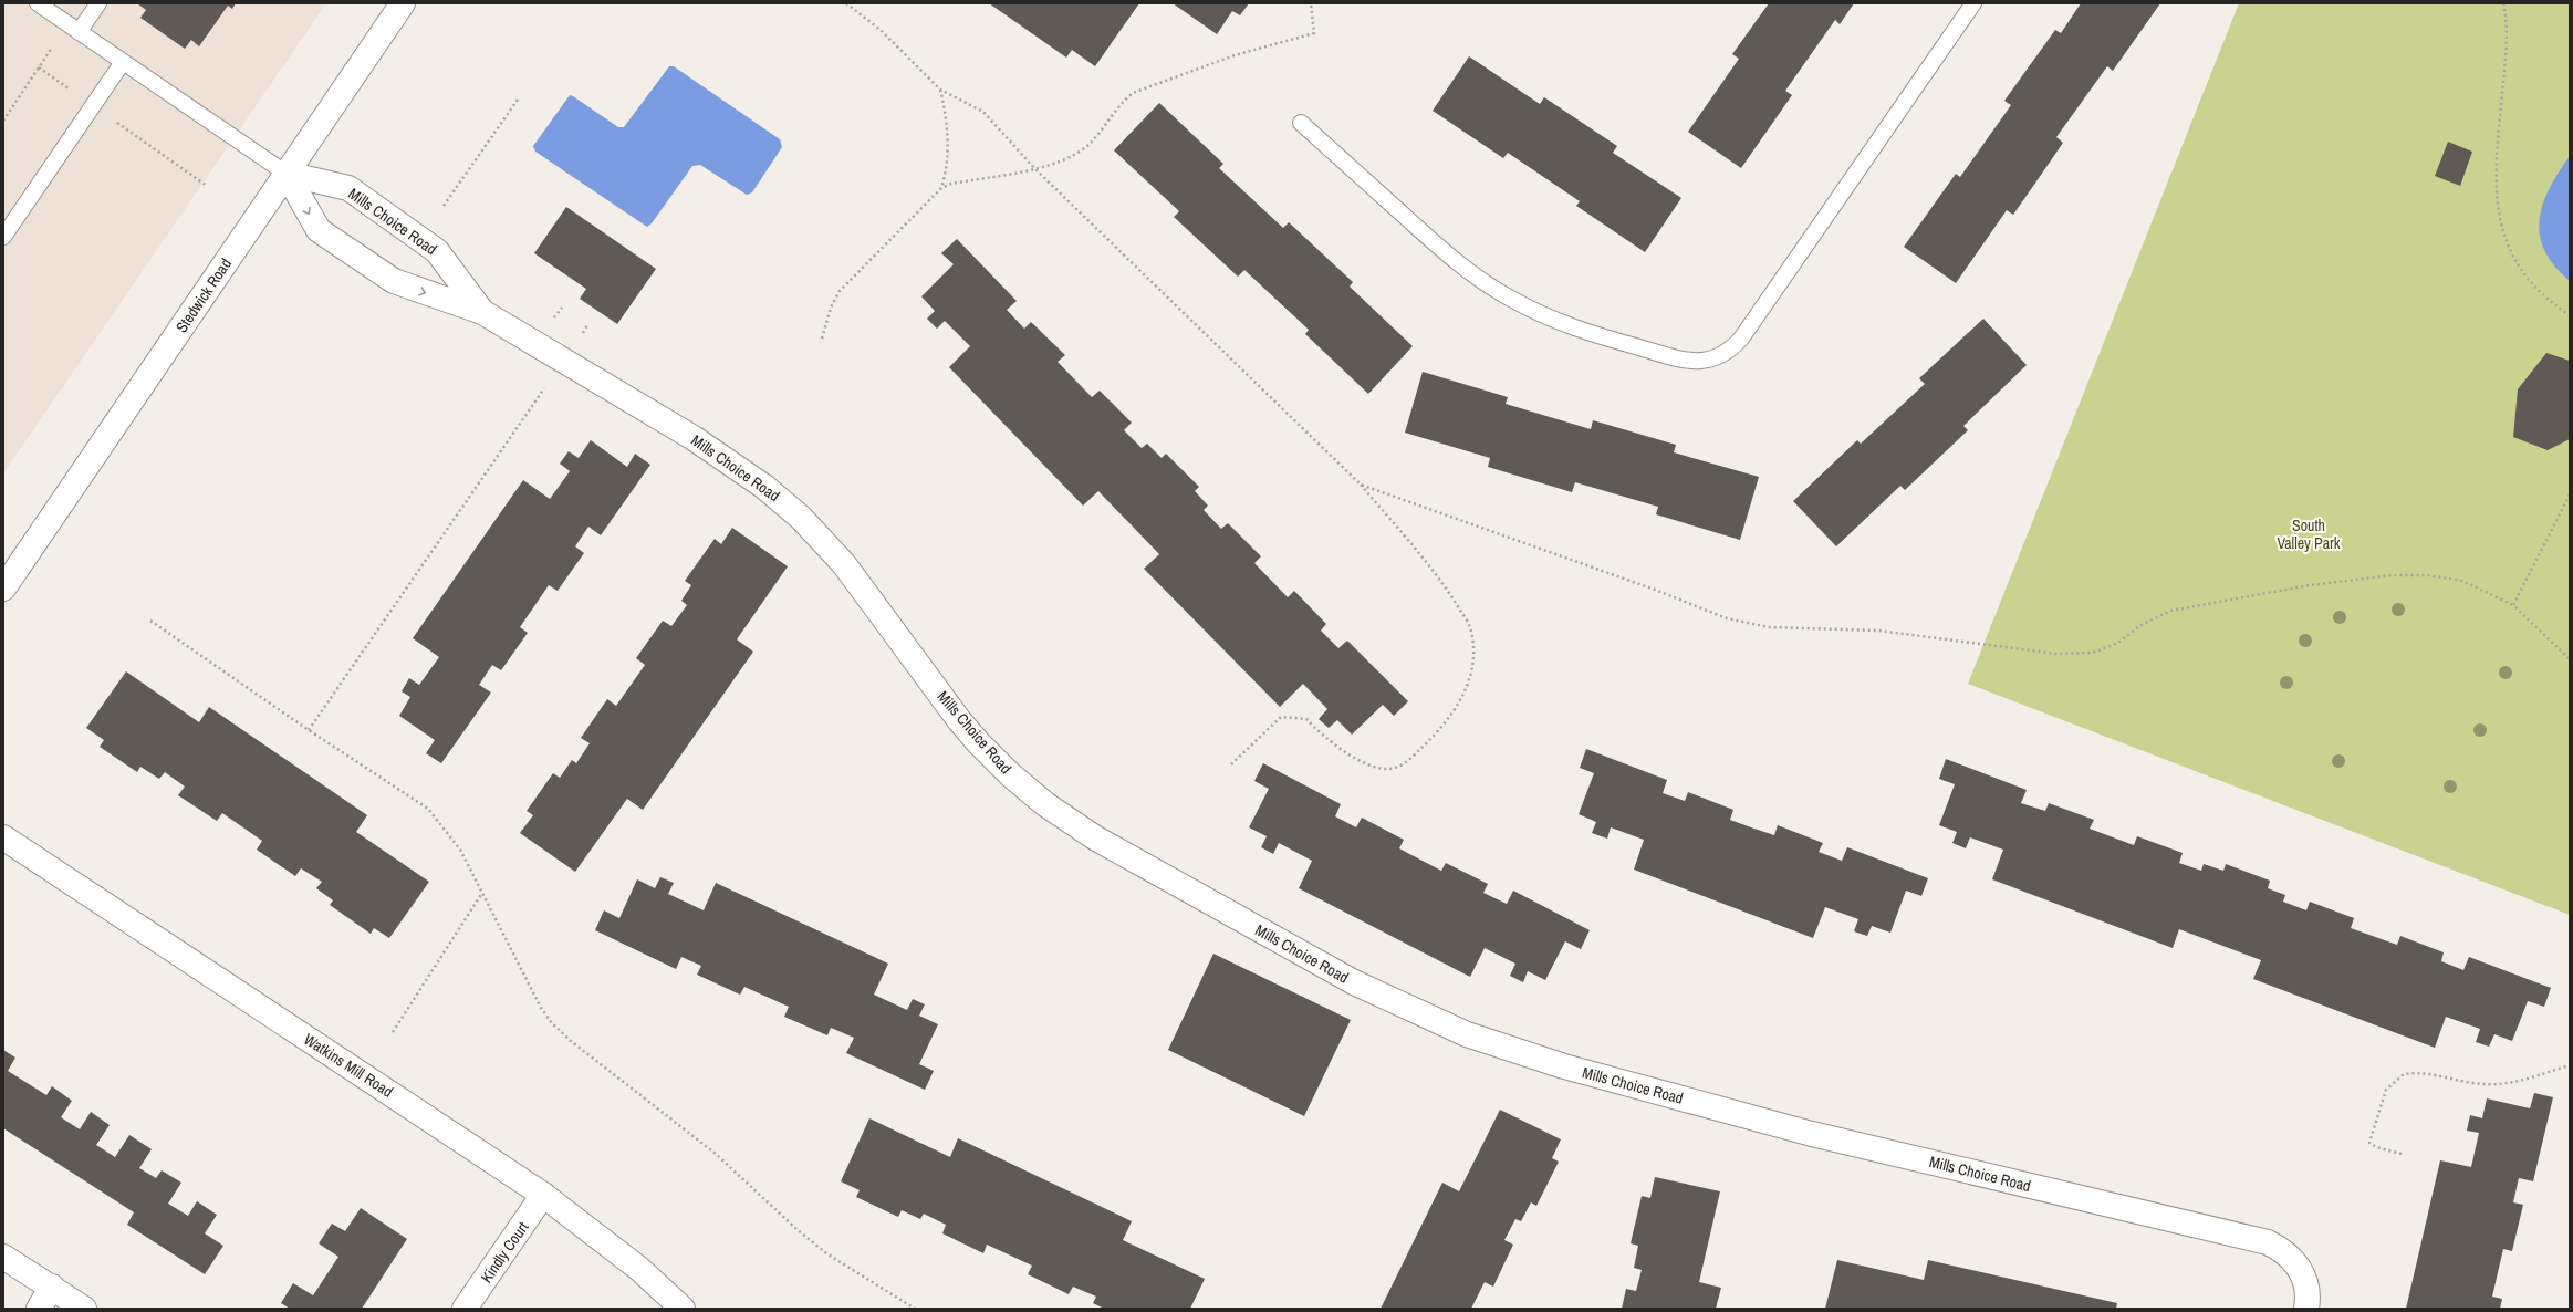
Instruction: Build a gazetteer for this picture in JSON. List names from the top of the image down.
{
  "streets": {
    "street": [
      "Mills Choice Road",
      "Stedwick Road",
      "Watkins Mill Road",
      "Kindly Court"
    ]
  },
  "crossings": [
    ["Mills Choice Road", "Stedwick Road"],
    ["Watkins Mill Road", "Kindly Court"]
  ],
  "parks": ["South Valley Park"]
}
